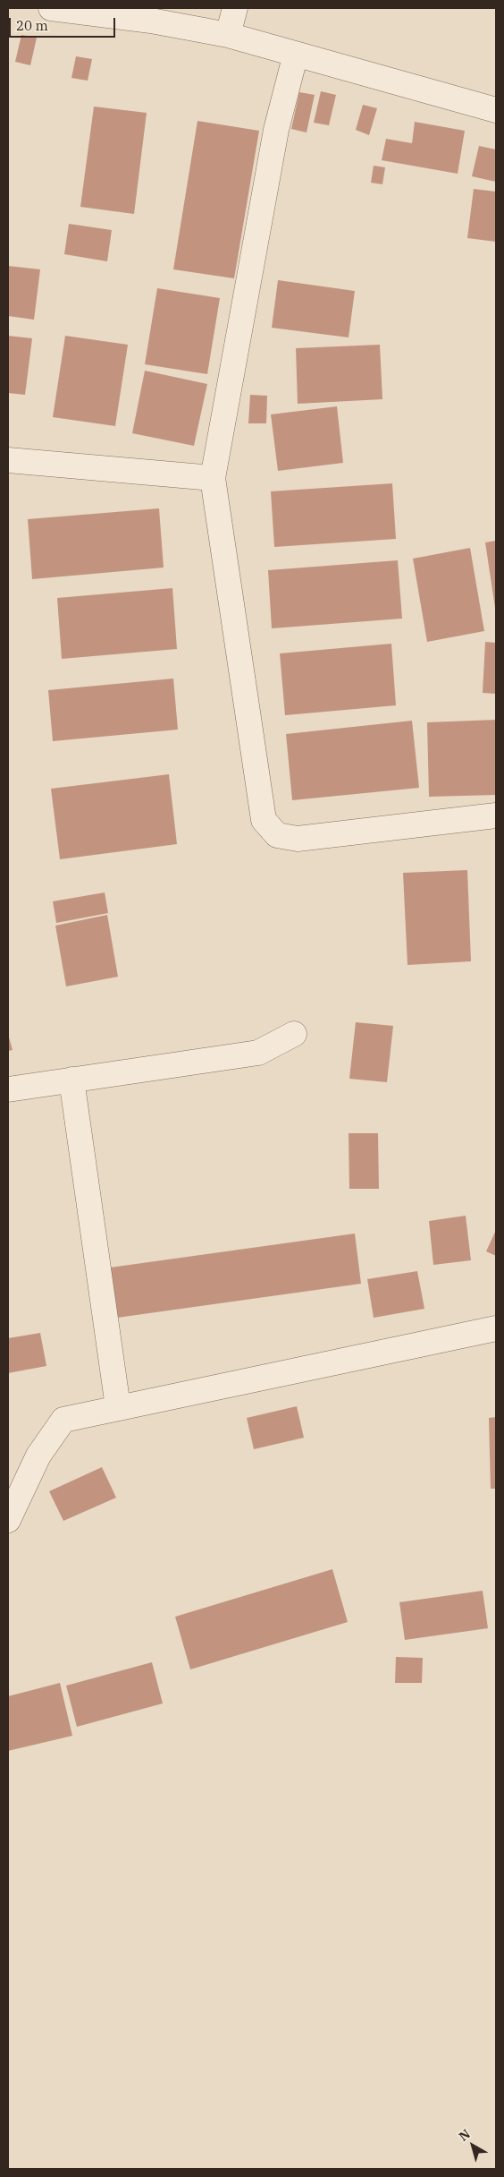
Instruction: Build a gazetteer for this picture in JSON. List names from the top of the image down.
{
  "scale_bar": "20 m",
  "north": "top left"
}
